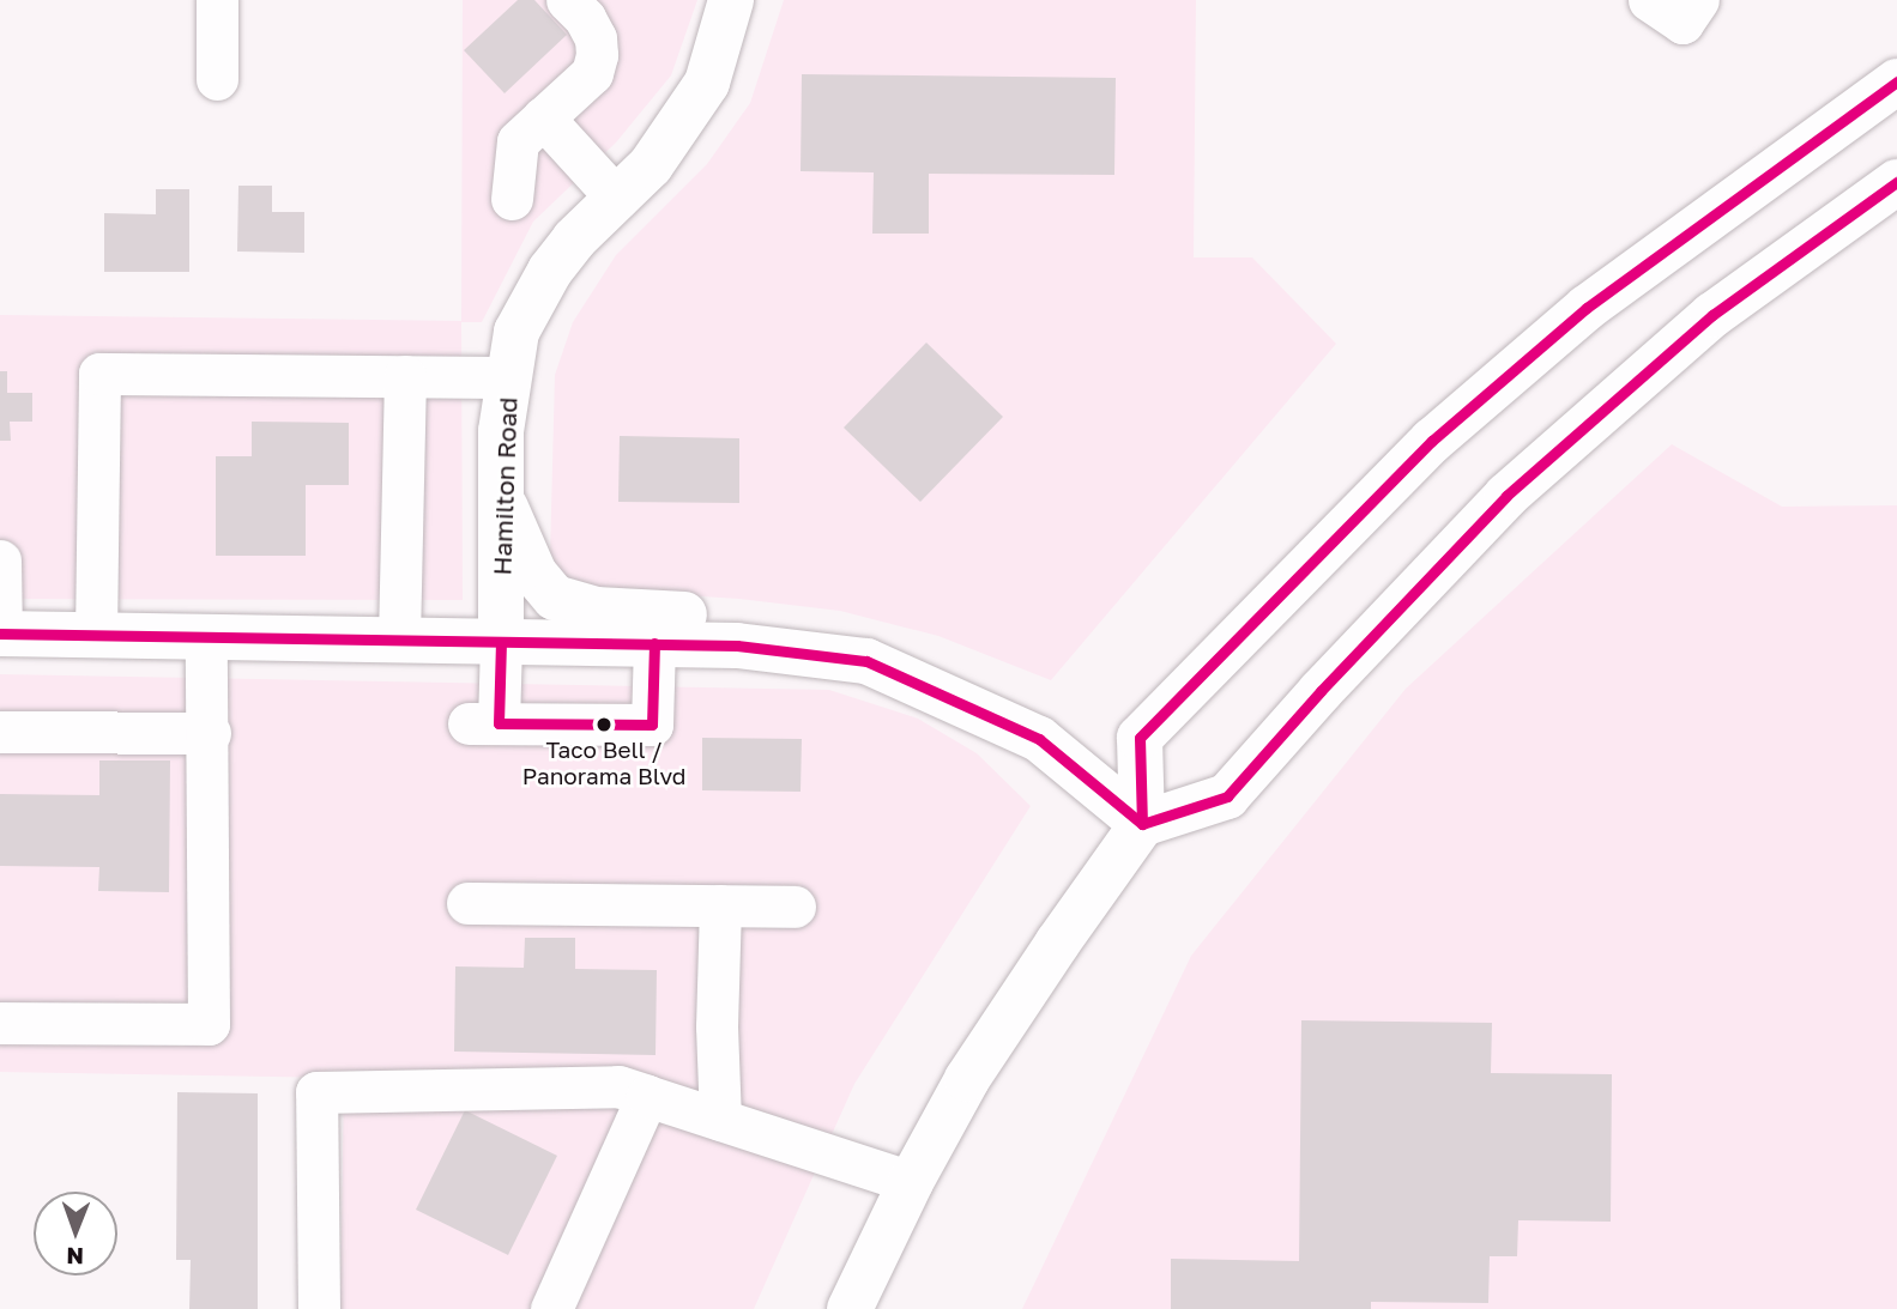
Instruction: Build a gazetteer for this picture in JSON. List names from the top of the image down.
{
  "streets": {
    "main road": ["Hamilton Road"]
  },
  "places": ["Taco Bell / Panorama Blvd"],
  "north": "bottom"
}
